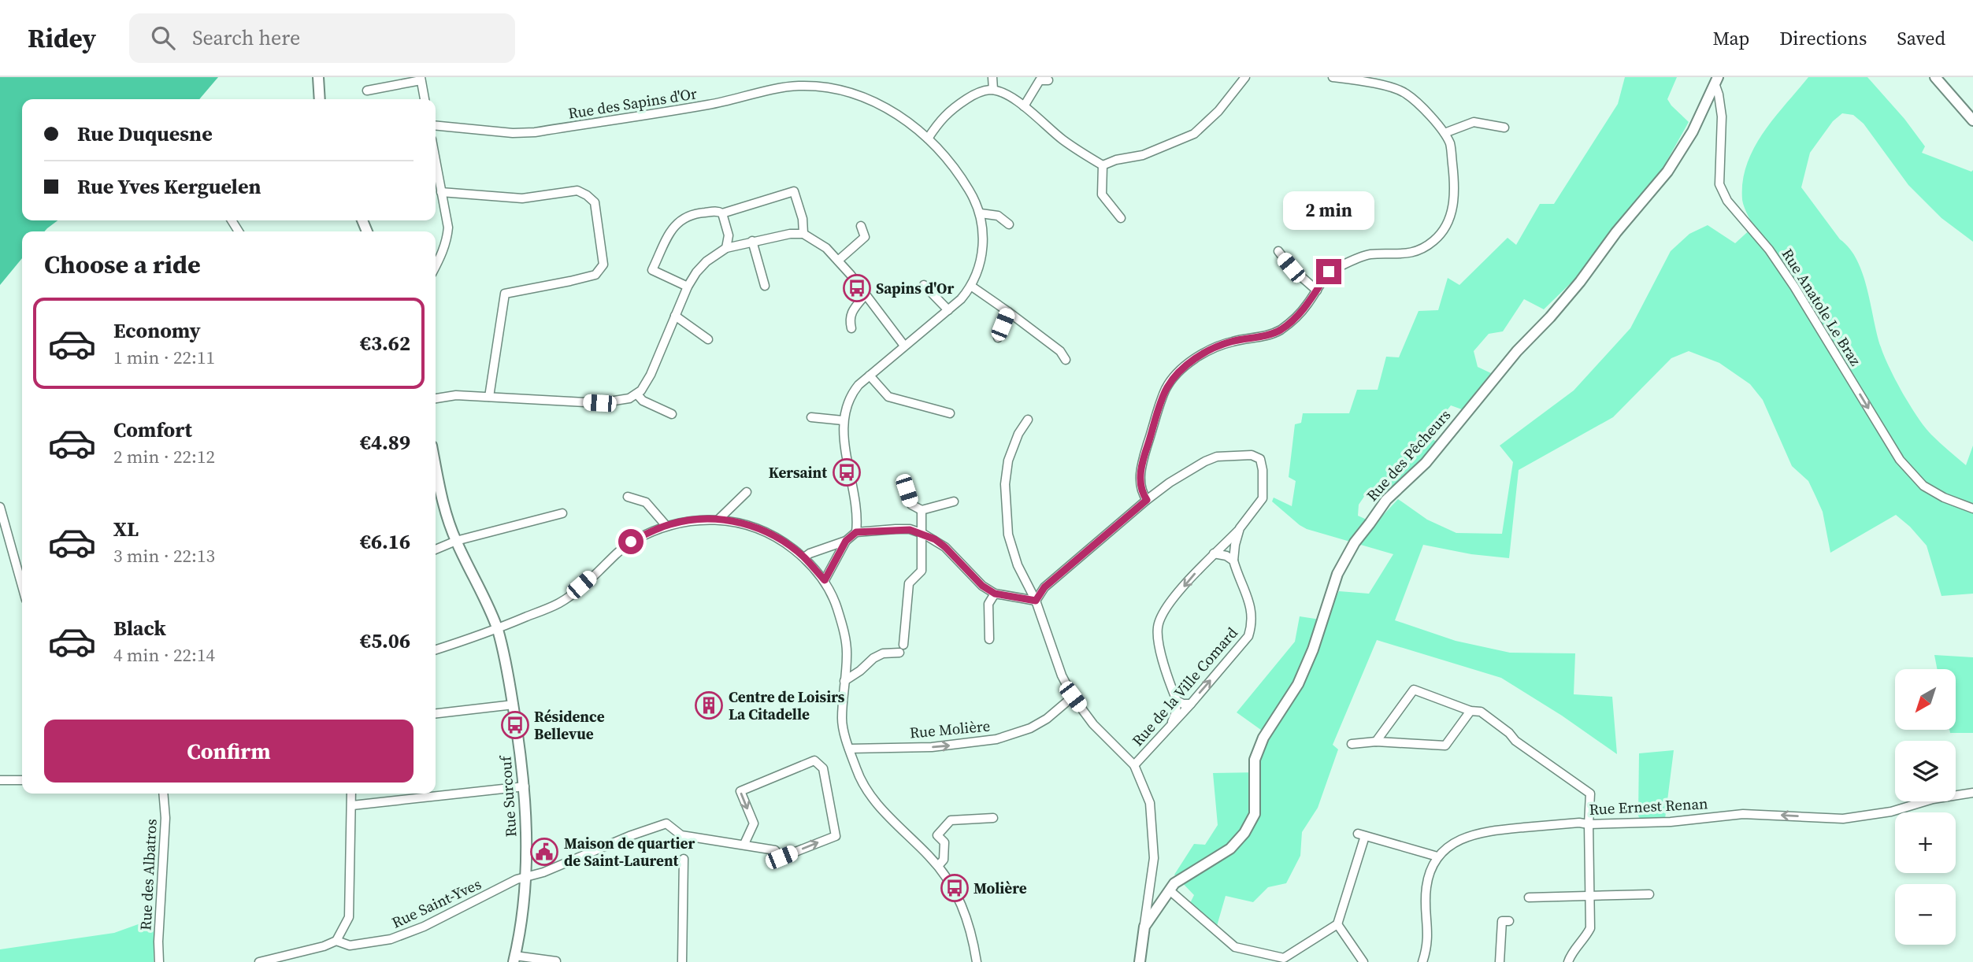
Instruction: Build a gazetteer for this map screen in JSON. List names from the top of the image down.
{
  "streets": {
    "street": [
      "Rue des Sapins d'Or",
      "Rue Anatole Le Braz",
      "Rue des Pêcheurs",
      "Rue de la Ville Comard",
      "Rue Molière",
      "Rue Surcouf",
      "Rue Ernest Renan",
      "Rue des Albatros",
      "Rue Saint-Yves"
    ]
  },
  "crossings": [
    ["Rue Anatole Le Braz", "Rue des Pêcheurs"],
    ["Rue Surcouf", "Rue Saint-Yves"]
  ],
  "one_way": [
    "Rue Anatole Le Braz",
    "Rue de la Ville Comard",
    "Rue Molière",
    "Rue Ernest Renan"
  ],
  "places": {
    "bus stop": [
      "Sapins d'Or",
      "Kersaint",
      "Résidence Bellevue",
      "Molière"
    ],
    "building": ["Centre de Loisirs La Citadelle"],
    "public building": ["Maison de quartier de Saint-Laurent"]
  },
  "north": "bottom left",
  "page": {
    "header": "Ridey",
    "search": "Search here",
    "nav": ["Map", "Directions", "Saved"],
    "banner": ["Rue Duquesne", "Rue Yves Kerguelen"],
    "bubble": "2 min",
    "heading": "Choose a ride",
    "list": [
      {
        "name": "Economy",
        "note": "1 min · 22:11",
        "value": "€3.62"
      },
      {
        "name": "Comfort",
        "note": "2 min · 22:12",
        "value": "€4.89"
      },
      {
        "name": "XL",
        "note": "3 min · 22:13",
        "value": "€6.16"
      },
      {
        "name": "Black",
        "note": "4 min · 22:14",
        "value": "€5.06"
      }
    ],
    "map_buttons": ["+", "−"],
    "buttons": "Confirm"
  }
}
